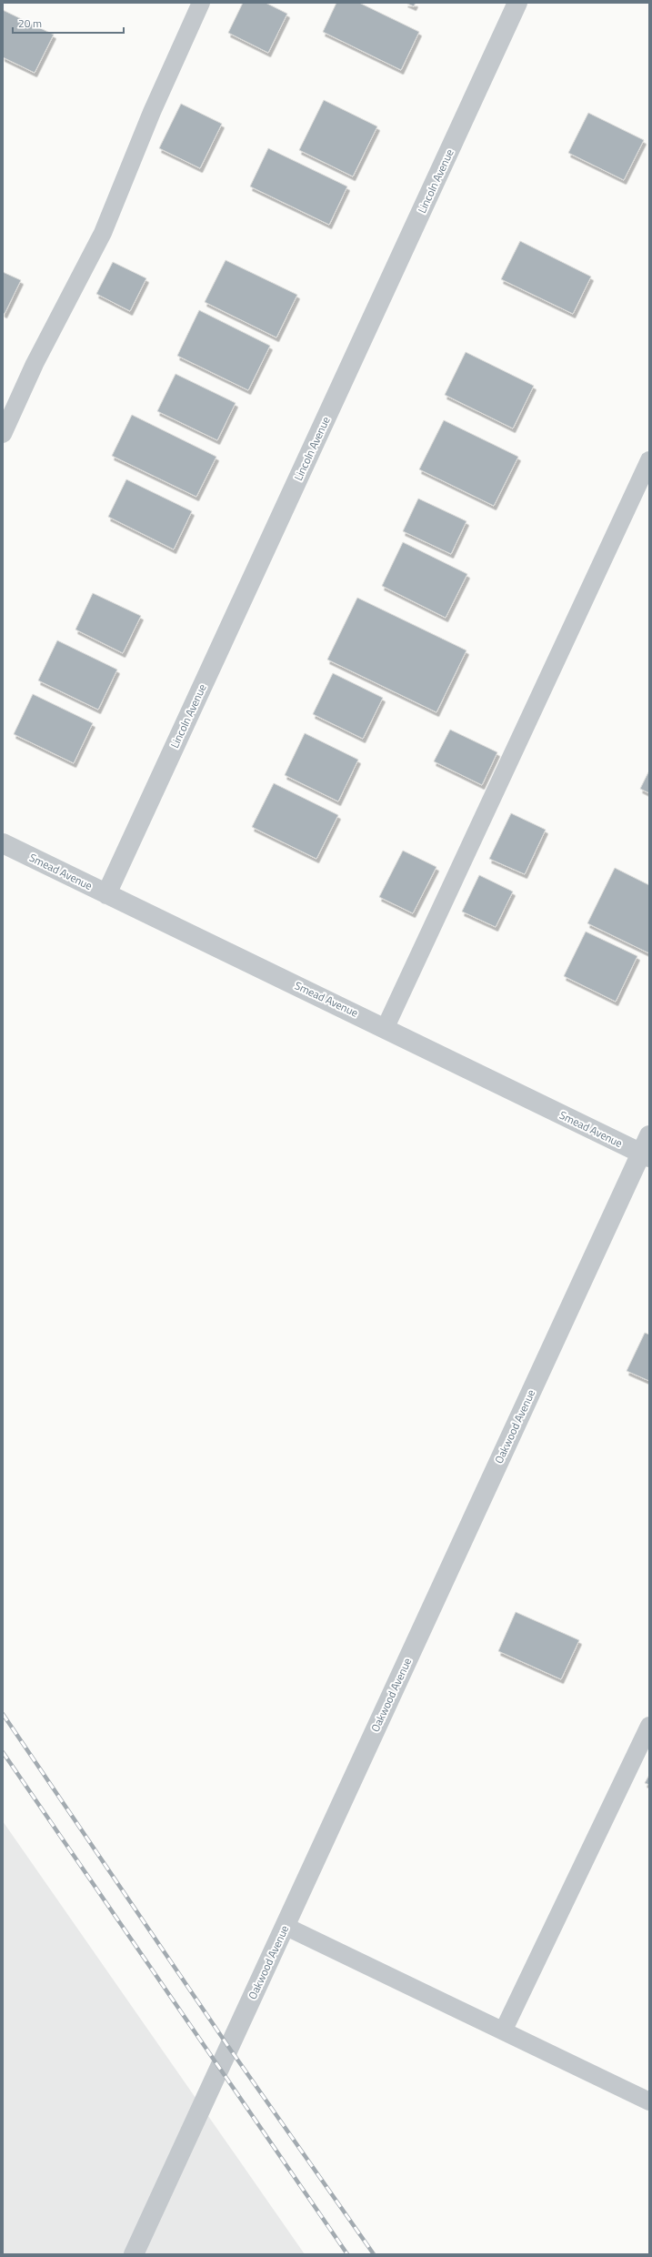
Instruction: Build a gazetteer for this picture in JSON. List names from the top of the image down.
{
  "streets": {
    "street": ["Lincoln Avenue", "Smead Avenue", "Oakwood Avenue"]
  },
  "crossings": [
    ["Lincoln Avenue", "Smead Avenue"],
    ["Smead Avenue", "Oakwood Avenue"]
  ],
  "scale_bar": "20 m"
}
